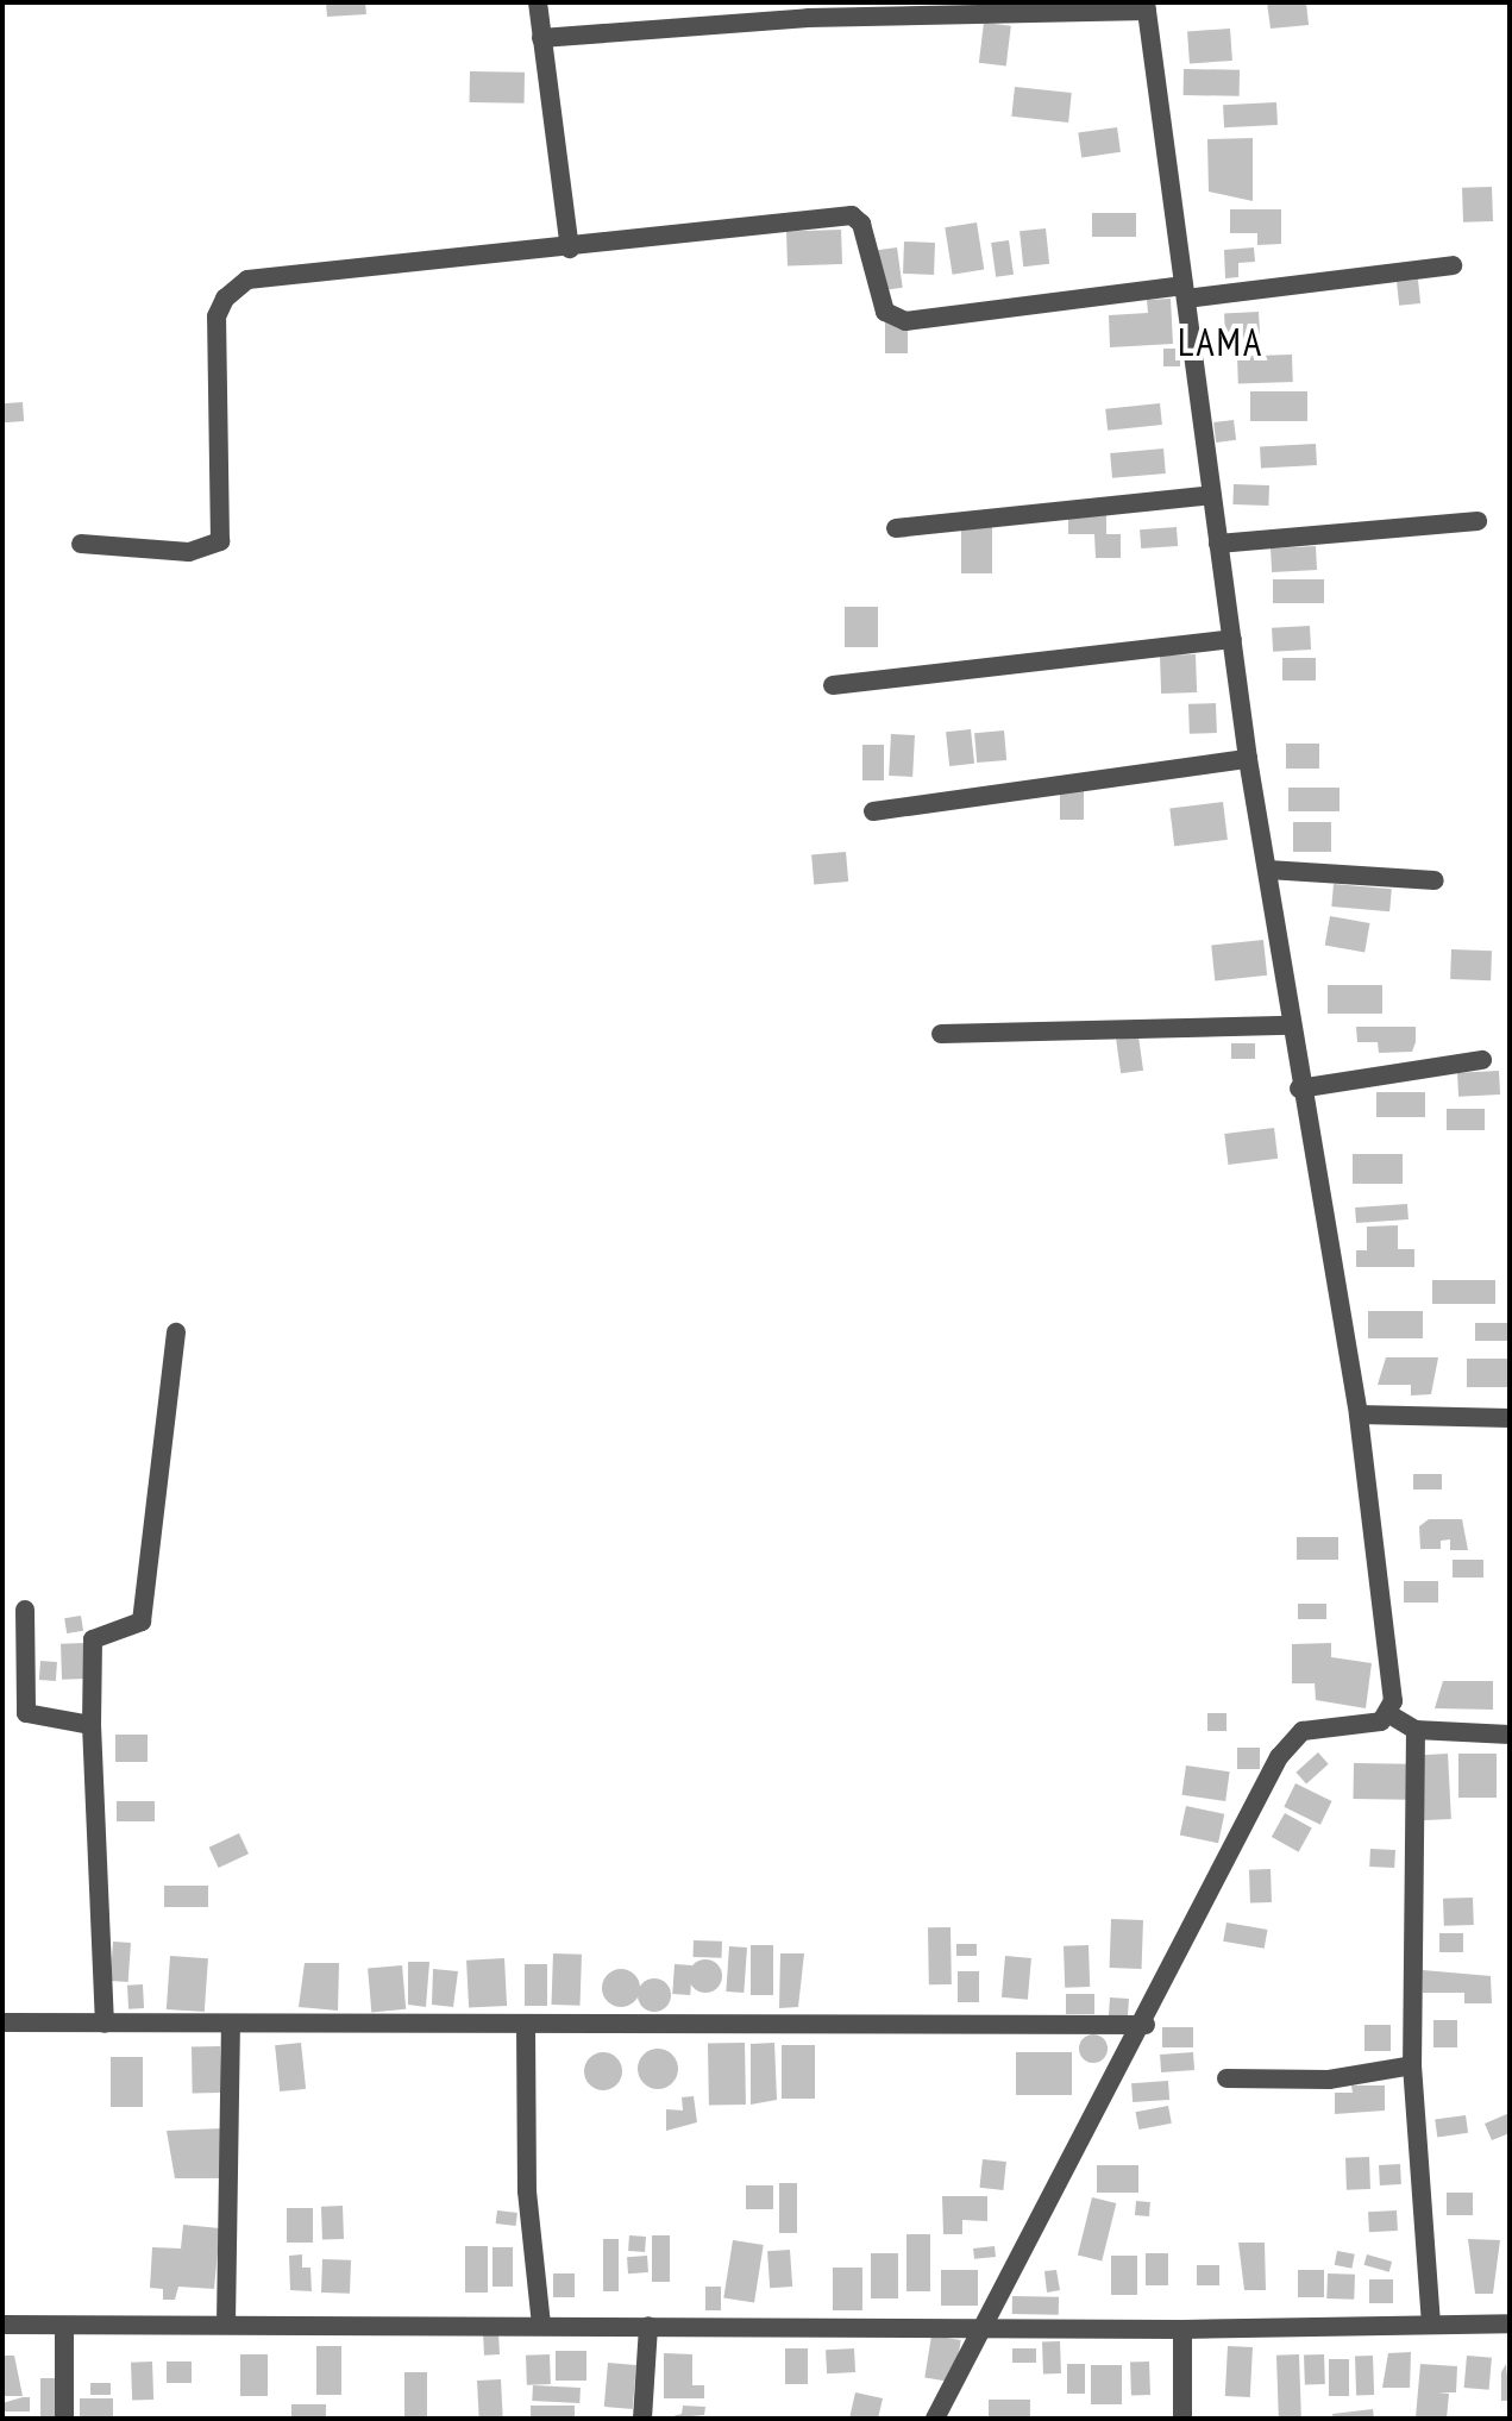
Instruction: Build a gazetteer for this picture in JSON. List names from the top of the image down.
{
  "districts": ["LAMA"]
}
